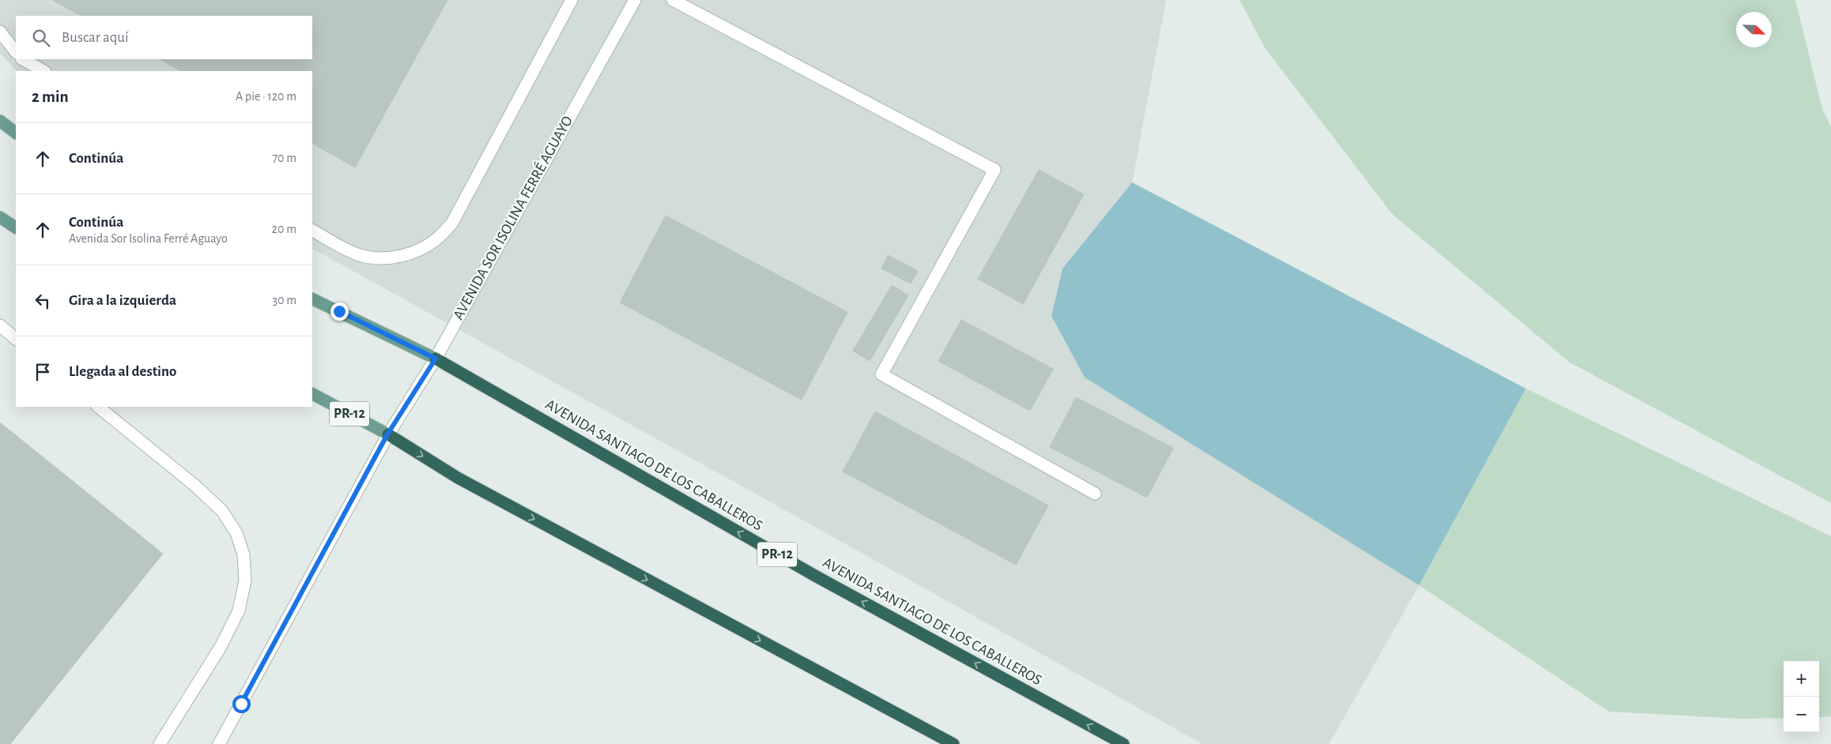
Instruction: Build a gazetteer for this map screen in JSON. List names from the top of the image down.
{
  "streets": {
    "highway": ["PR-12", "AVENIDA SANTIAGO DE LOS CABALLEROS"],
    "street": ["AVENIDA SOR ISOLINA FERRÉ AGUAYO"]
  },
  "crossings": [
    ["AVENIDA SOR ISOLINA FERRÉ AGUAYO", "PR-12"],
    ["AVENIDA SOR ISOLINA FERRÉ AGUAYO", "AVENIDA SANTIAGO DE LOS CABALLEROS"]
  ],
  "one_way": ["AVENIDA SANTIAGO DE LOS CABALLEROS"],
  "north": "bottom right",
  "page": {
    "search": "Buscar aquí",
    "heading": ["2 min", "A pie · 120 m"],
    "list": [
      ["Continúa", "70 m"],
      ["Continúa", "Avenida Sor Isolina Ferré Aguayo", "20 m"],
      ["Gira a la izquierda", "30 m"],
      "Llegada al destino"
    ],
    "map_buttons": ["+", "−"]
  }
}
